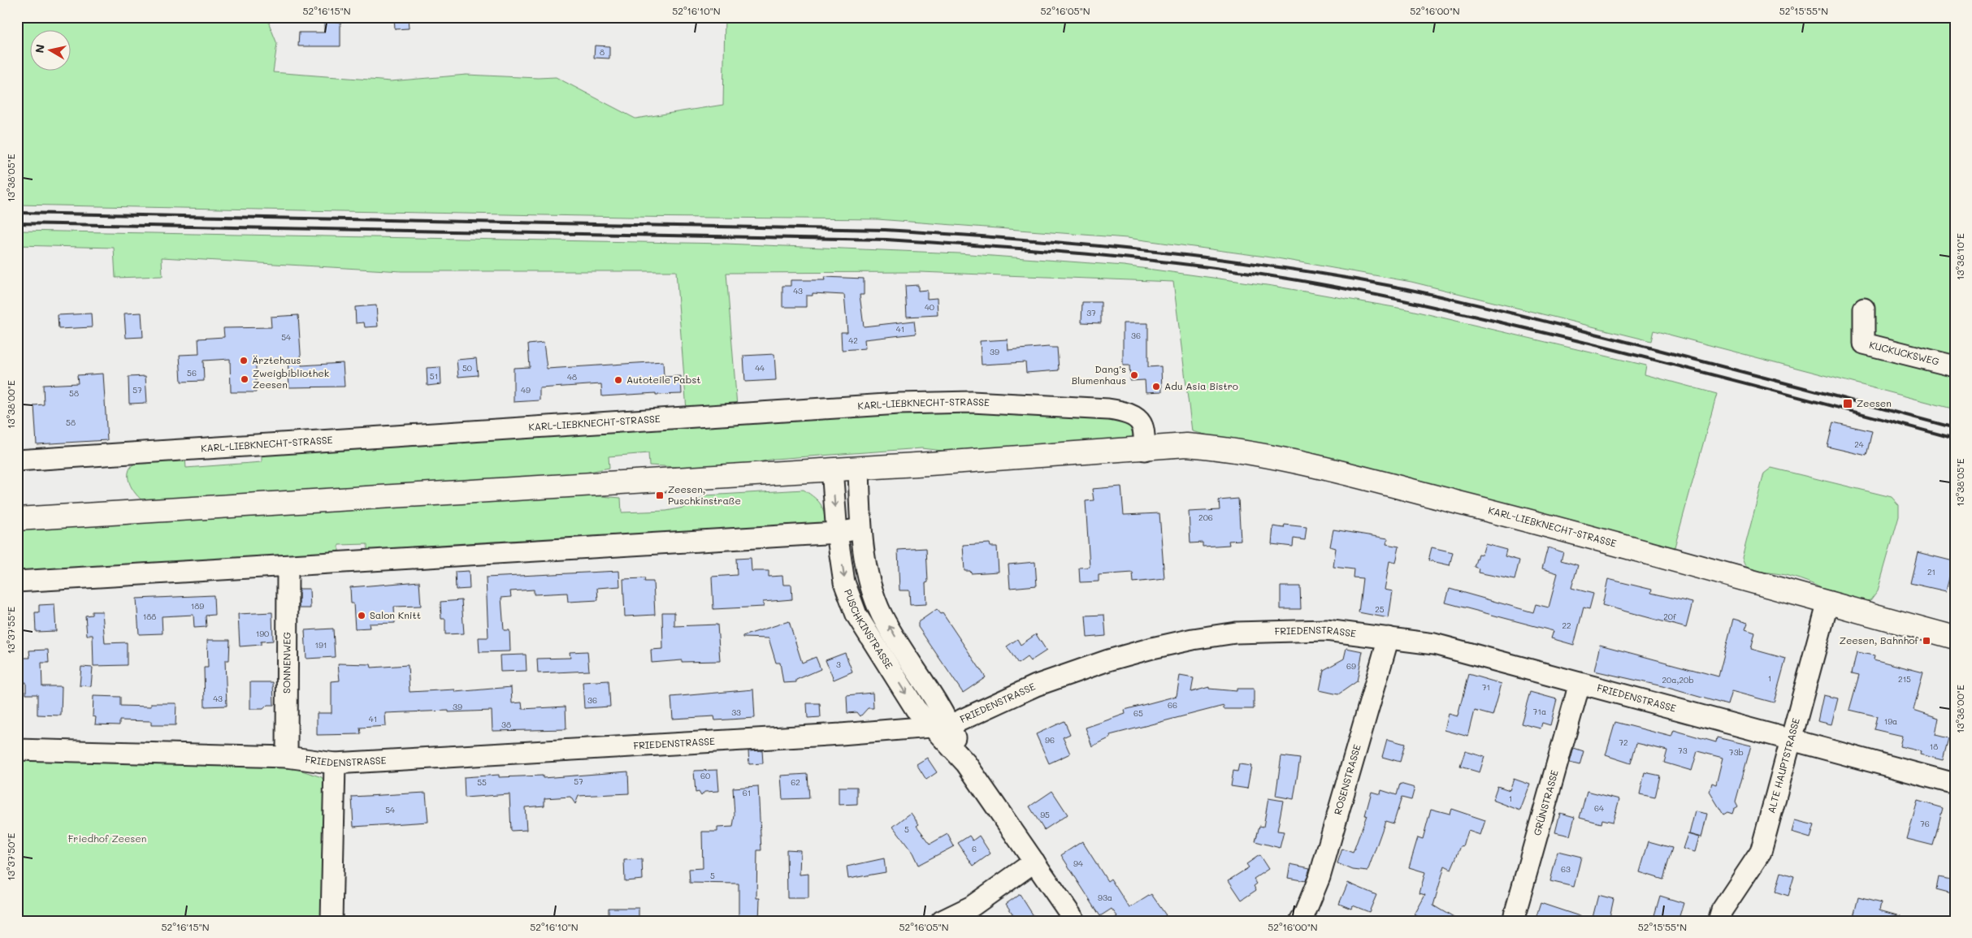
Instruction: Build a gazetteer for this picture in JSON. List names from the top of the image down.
{
  "streets": {
    "main road": ["KARL-LIEBKNECHT-STRASSE"],
    "street": [
      "KUCKUCKSWEG",
      "PUSCHKINSTRASSE",
      "FRIEDENSTRASSE",
      "SONNENWEG",
      "ALTE HAUPTSTRASSE",
      "ROSENSTRASSE",
      "GRÜNSTRASSE"
    ]
  },
  "crossings": [
    ["KARL-LIEBKNECHT-STRASSE", "PUSCHKINSTRASSE"],
    ["KARL-LIEBKNECHT-STRASSE", "ALTE HAUPTSTRASSE"],
    ["PUSCHKINSTRASSE", "FRIEDENSTRASSE"],
    ["FRIEDENSTRASSE", "SONNENWEG"],
    ["FRIEDENSTRASSE", "ALTE HAUPTSTRASSE"],
    ["FRIEDENSTRASSE", "ROSENSTRASSE"],
    ["FRIEDENSTRASSE", "GRÜNSTRASSE"]
  ],
  "parks": ["Friedhof Zeesen"],
  "places": {
    "other": [
      "Ärztehaus",
      "Dang‘s Blumenhaus",
      "Zweigbibliothek Zeesen",
      "Autoteile Pabst",
      "Adu Asia Bistro",
      "Salon Knitt"
    ],
    "transit": ["Zeesen", "Zeesen, Puschkinstraße", "Zeesen, Bahnhof"]
  },
  "house_numbers": [
    "8",
    "43",
    "40",
    "37",
    "41",
    "36",
    "54",
    "42",
    "39",
    "50",
    "44",
    "56",
    "51",
    "48",
    "57",
    "49",
    "58",
    "58",
    "24",
    "206",
    "21",
    "189",
    "25",
    "188",
    "20f",
    "22",
    "190",
    "191",
    "3",
    "69",
    "1",
    "215",
    "20a,20b",
    "71",
    "43",
    "36",
    "66",
    "39",
    "71a",
    "33",
    "65",
    "41",
    "19a",
    "38",
    "96",
    "72",
    "18",
    "73",
    "73b",
    "60",
    "57",
    "55",
    "62",
    "61",
    "1",
    "64",
    "54",
    "95",
    "76",
    "5",
    "6",
    "94",
    "63",
    "5",
    "93a"
  ],
  "north": "left",
  "coordinates": [
    "52°16'15\"N",
    "52°16'10\"N",
    "52°16'05\"N",
    "52°16'00\"N",
    "52°15'55\"N",
    "13°38'05\"E",
    "13°38'10\"E",
    "13°38'00\"E",
    "13°37'55\"E",
    "13°37'50\"E"
  ]
}
